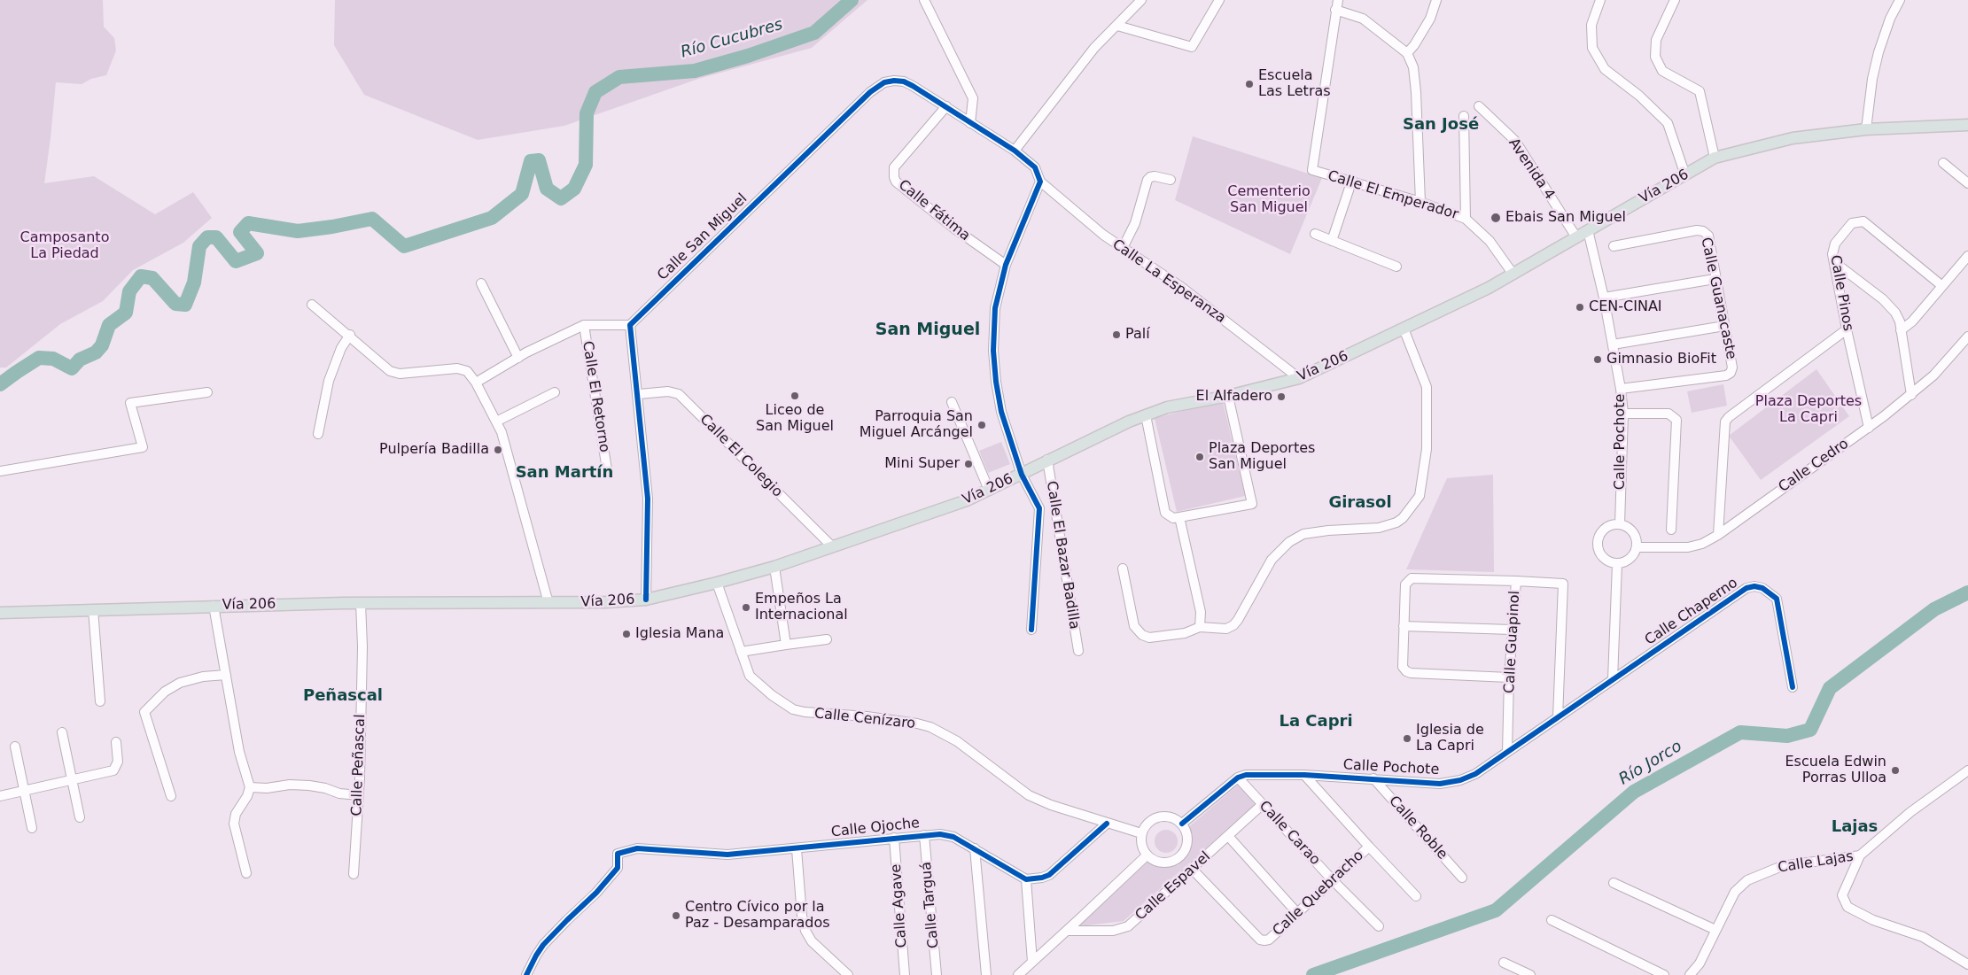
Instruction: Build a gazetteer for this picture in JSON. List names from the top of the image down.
{
  "streets": {
    "main road": ["Vía 206"],
    "street": [
      "Avenida 4",
      "Calle El Emperador",
      "Calle Fátima",
      "Calle San Miguel",
      "Calle La Esperanza",
      "Calle Pinos",
      "Calle Guanacaste",
      "Calle El Retorno",
      "Calle Pochote",
      "Calle El Colegio",
      "Calle Cedro",
      "Calle El Bazar Badilla",
      "Calle Chaperno",
      "Calle Guapinol",
      "Calle Cenízaro",
      "Calle Peñascal",
      "Calle Ojoche",
      "Calle Roble",
      "Calle Carao",
      "Calle Lajas",
      "Calle Espavel",
      "Calle Quebracho",
      "Calle Targuá",
      "Calle Agave"
    ]
  },
  "crossings": [
    ["Avenida 4", "Vía 206"],
    ["Vía 206", "Calle El Emperador"],
    ["Vía 206", "Calle La Esperanza"],
    ["Vía 206", "Calle Pochote"],
    ["Vía 206", "Calle El Colegio"],
    ["Vía 206", "Calle El Bazar Badilla"],
    ["Vía 206", "Calle Cenízaro"],
    ["Vía 206", "Calle Peñascal"],
    ["Calle Fátima", "Calle San Miguel"],
    ["Calle San Miguel", "Calle La Esperanza"],
    ["Calle Pinos", "Calle Cedro"],
    ["Calle Guanacaste", "Calle Pochote"],
    ["Calle Pochote", "Calle Cedro"],
    ["Calle Pochote", "Calle Chaperno"],
    ["Calle Pochote", "Calle Guapinol"],
    ["Calle Pochote", "Calle Cenízaro"],
    ["Calle Pochote", "Calle Roble"],
    ["Calle Pochote", "Calle Carao"],
    ["Calle Ojoche", "Calle Targuá"],
    ["Calle Ojoche", "Calle Agave"],
    ["Calle Carao", "Calle Espavel"],
    ["Calle Carao", "Calle Quebracho"],
    ["Calle Espavel", "Calle Quebracho"]
  ],
  "districts": [
    "San José",
    "San Miguel",
    "San Martín",
    "Girasol",
    "Peñascal",
    "La Capri",
    "Lajas"
  ],
  "water": ["Río Cucubres", "Río Jorco"],
  "parks": ["Cementerio San Miguel", "Camposanto La Piedad", "Plaza Deportes La Capri"],
  "places": [
    "Escuela Las Letras",
    "Ebais San Miguel",
    "CEN-CINAI",
    "Palí",
    "Gimnasio BioFit",
    "Liceo de San Miguel",
    "El Alfadero",
    "Parroquia San Miguel Arcángel",
    "Pulpería Badilla",
    "Plaza Deportes San Miguel",
    "Mini Super",
    "Empeños La Internacional",
    "Iglesia Mana",
    "Iglesia de La Capri",
    "Escuela Edwin Porras Ulloa",
    "Centro Cívico por la Paz - Desamparados"
  ]
}
